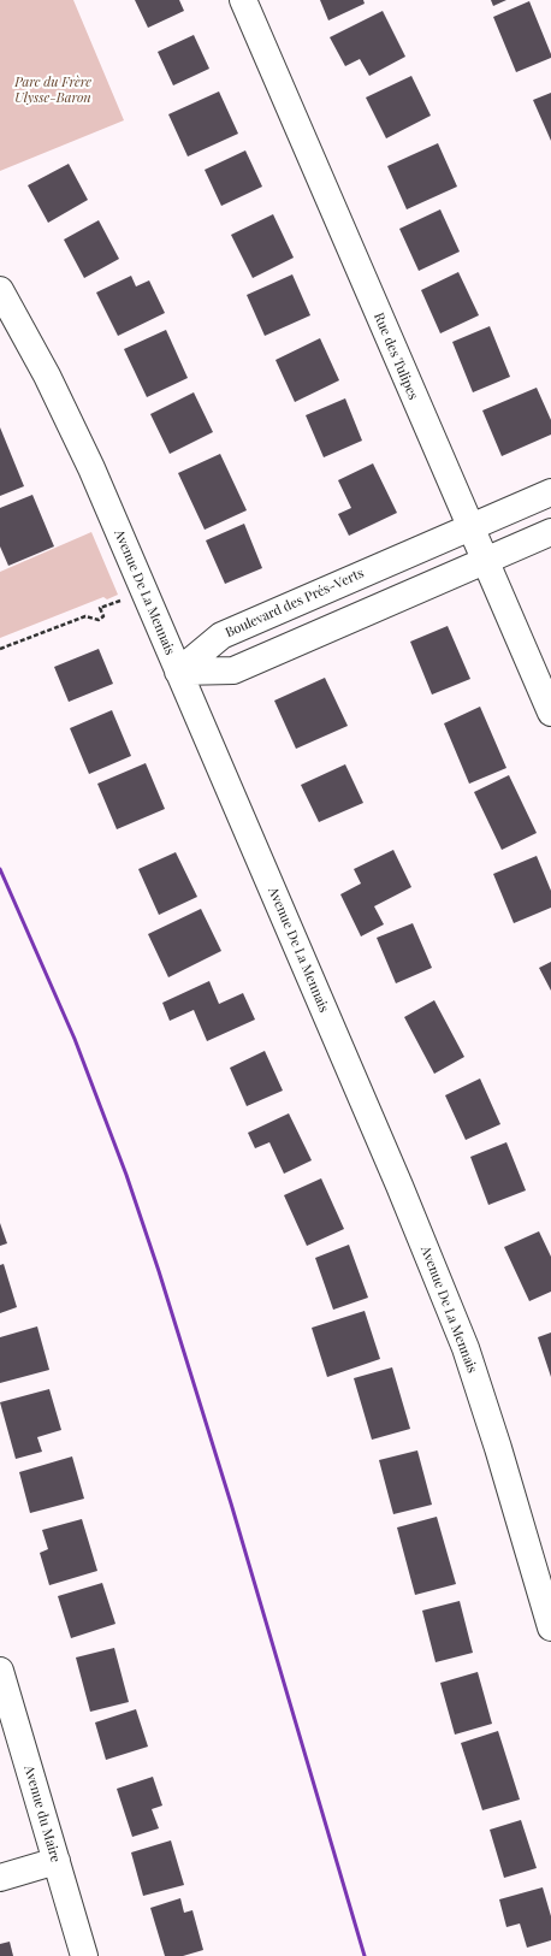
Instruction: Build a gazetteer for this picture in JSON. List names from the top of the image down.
{
  "streets": {
    "street": [
      "Rue des Tulipes",
      "Avenue De La Mennais",
      "Boulevard des Prés-Verts",
      "Avenue du Maire"
    ]
  },
  "crossings": [
    ["Rue des Tulipes", "Boulevard des Prés-Verts"],
    ["Avenue De La Mennais", "Boulevard des Prés-Verts"]
  ],
  "parks": ["Parc du Frère Ulysse-Baron"]
}
